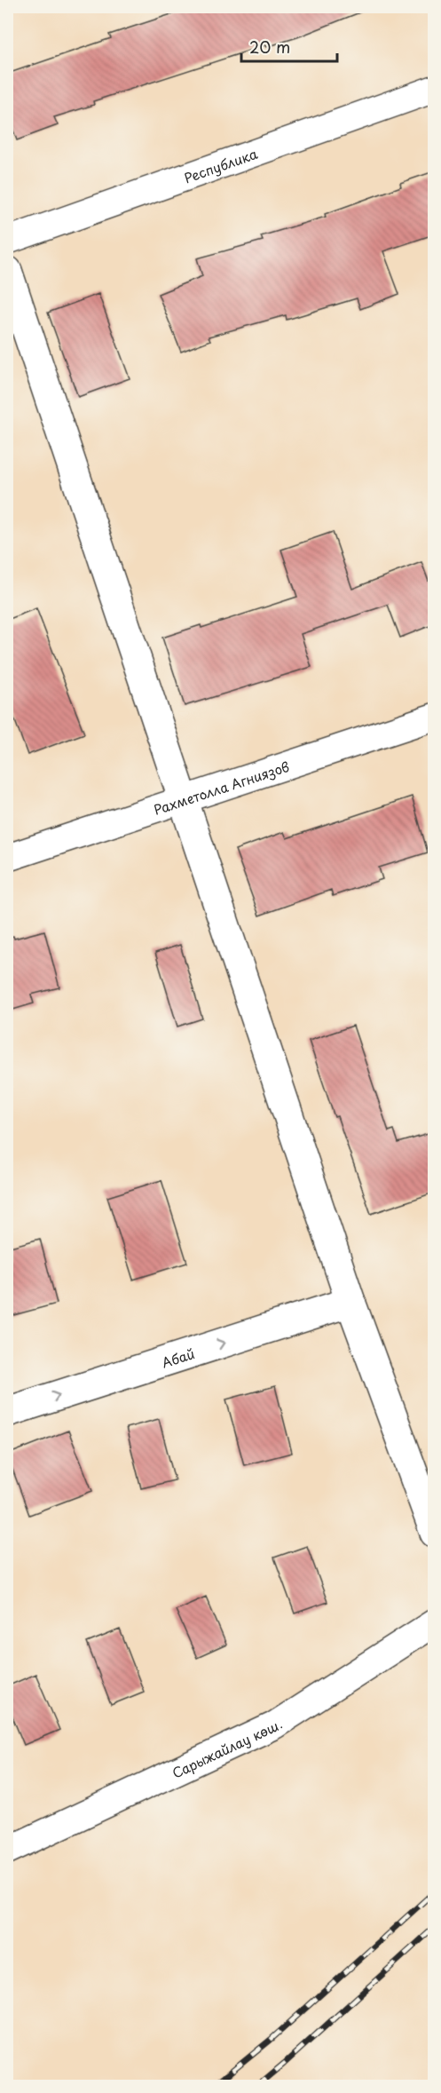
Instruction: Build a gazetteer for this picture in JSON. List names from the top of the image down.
{
  "streets": {
    "main road": ["Абай"],
    "street": ["Республика", "Рахметолла Агниязов", "Сарыжайлау көш."]
  },
  "one_way": ["Абай"],
  "scale_bar": "20 m"
}
